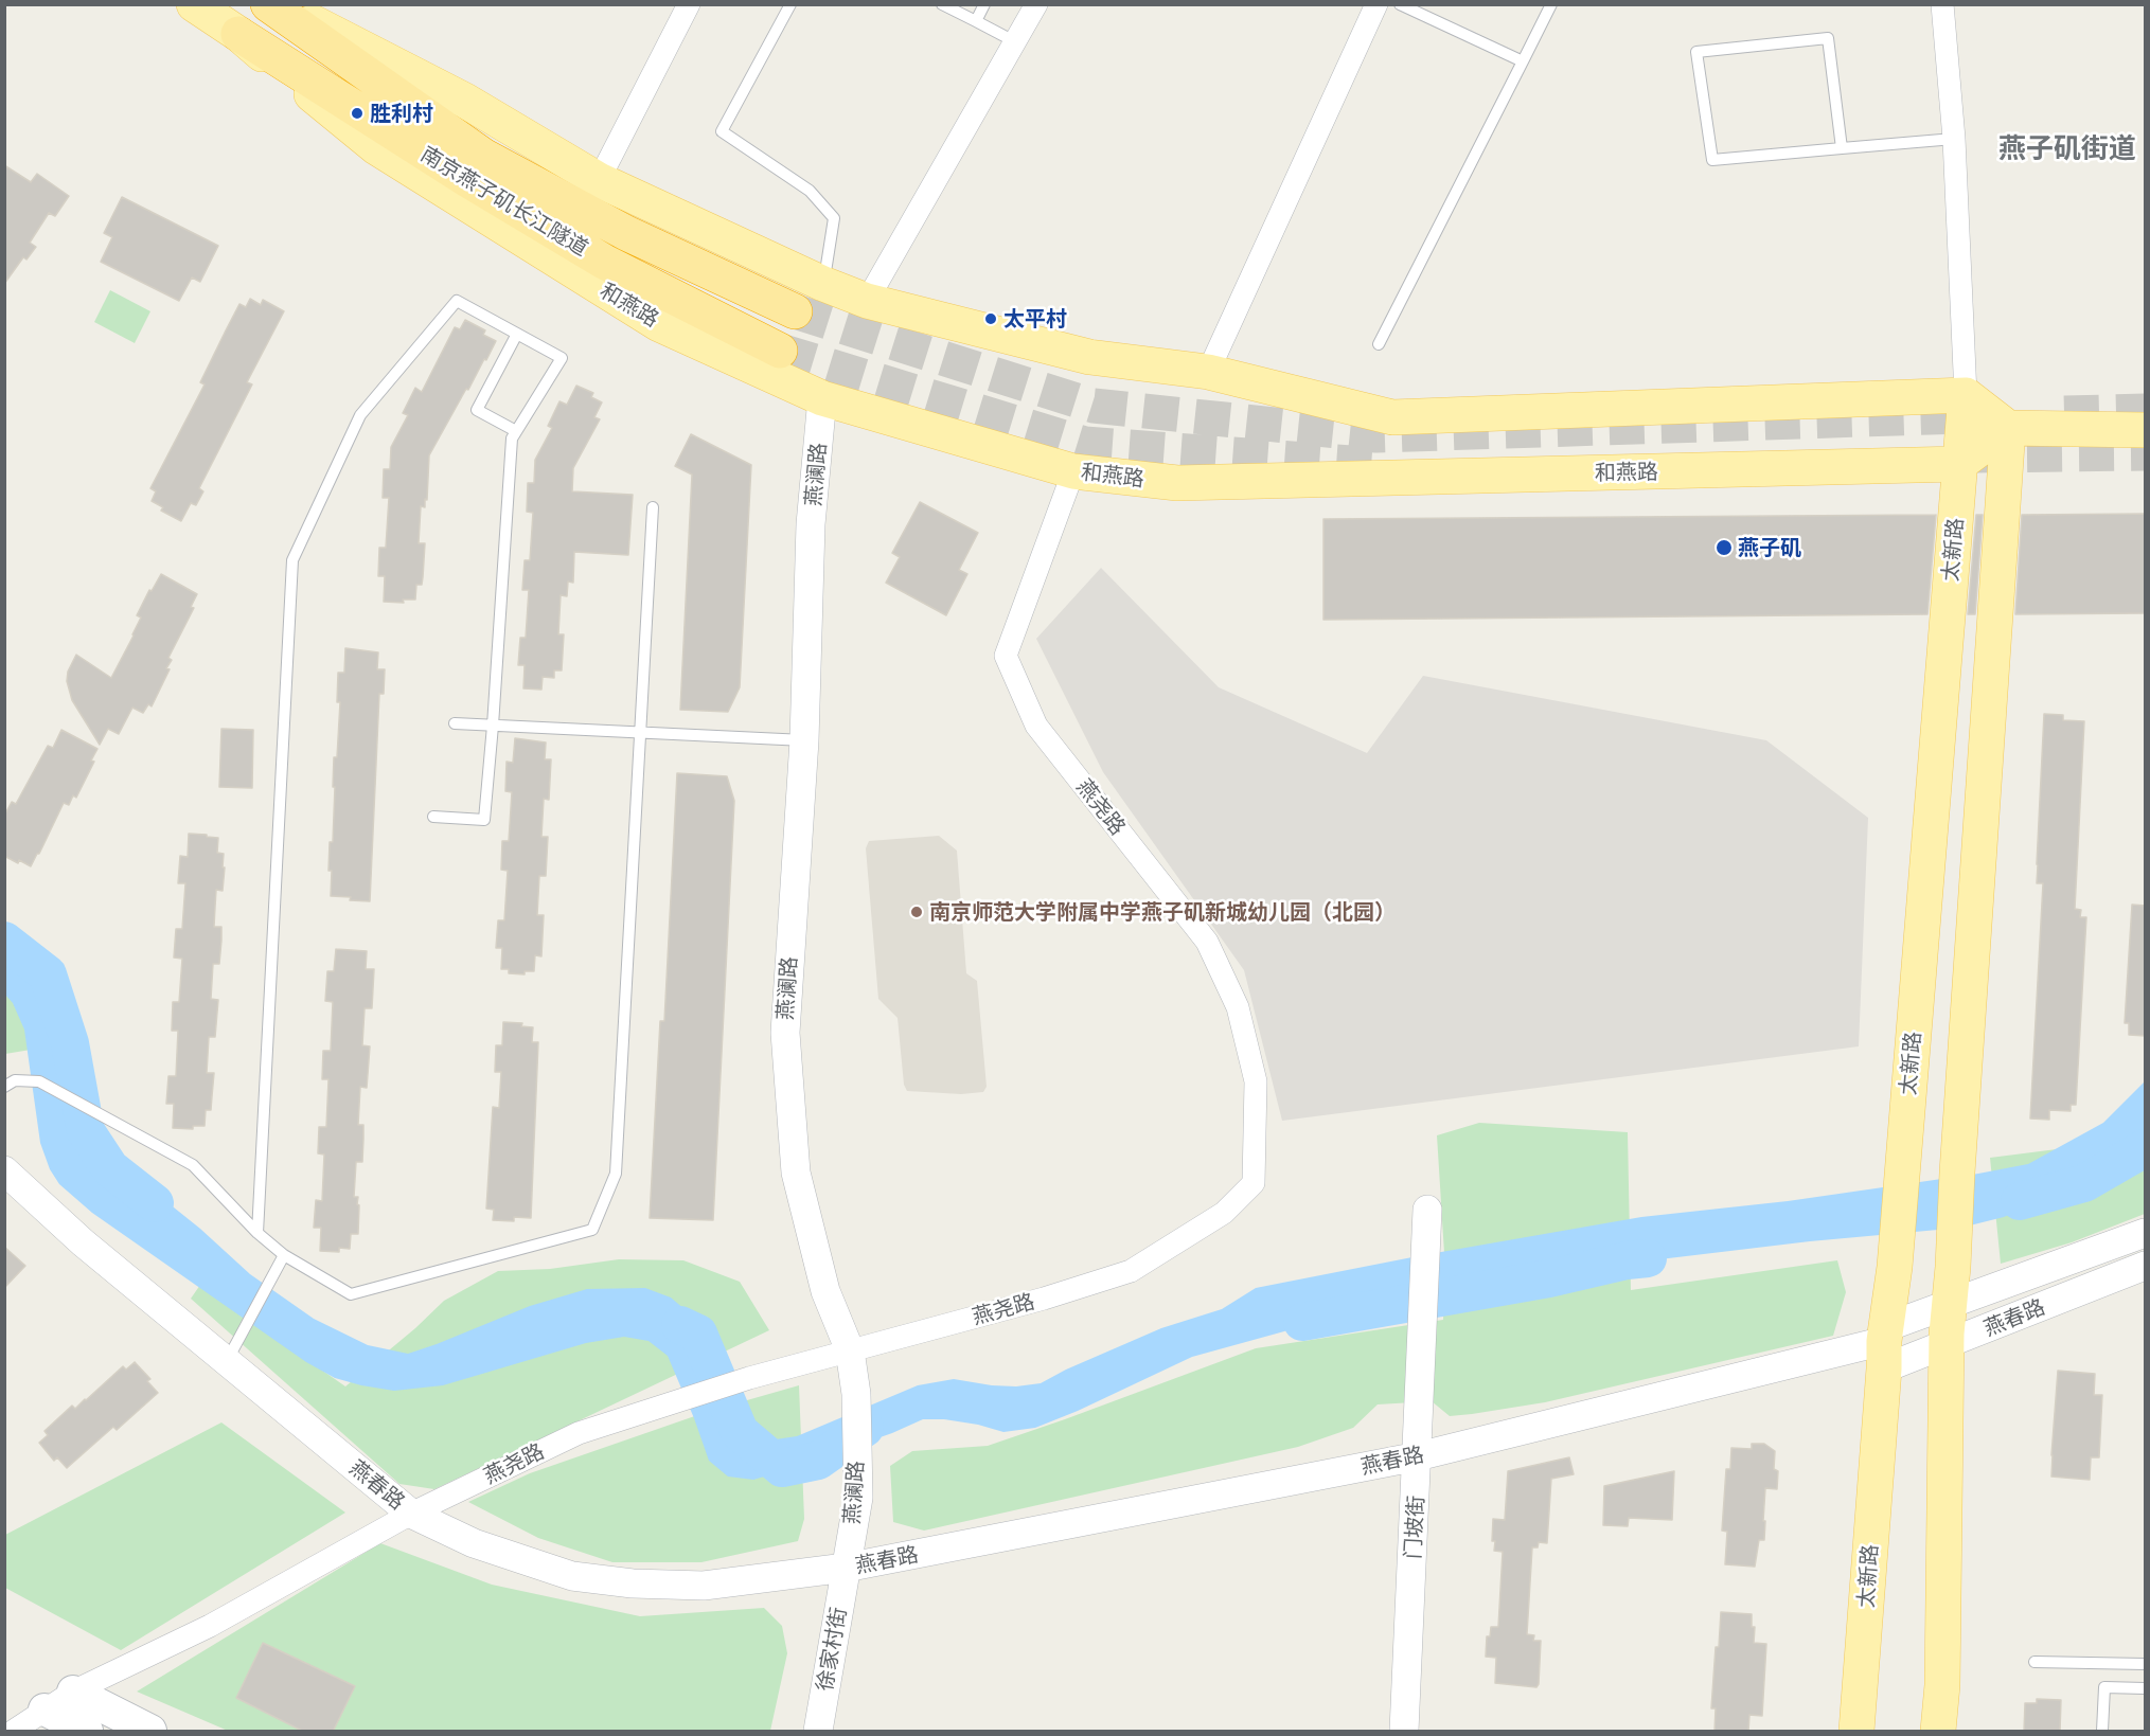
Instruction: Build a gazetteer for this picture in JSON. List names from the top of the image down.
{
  "streets": {
    "highway": ["南京燕子矶长江隧道"],
    "main road": ["和燕路", "太新路"],
    "street": [
      "燕澜路",
      "燕尧路",
      "燕春路",
      "门坡街",
      "徐家村街"
    ]
  },
  "crossings": [
    ["南京燕子矶长江隧道", "和燕路"],
    ["和燕路", "燕澜路"],
    ["和燕路", "太新路"],
    ["和燕路", "燕尧路"],
    ["燕澜路", "燕尧路"],
    ["燕澜路", "燕春路"],
    ["燕澜路", "徐家村街"],
    ["太新路", "燕春路"],
    ["燕尧路", "燕春路"],
    ["燕春路", "门坡街"],
    ["燕春路", "徐家村街"]
  ],
  "districts": ["燕子矶街道"],
  "places": [
    "胜利村",
    "太平村",
    "燕子矶",
    "南京师范大学附属中学燕子矶新城幼儿园（北园）"
  ]
}
